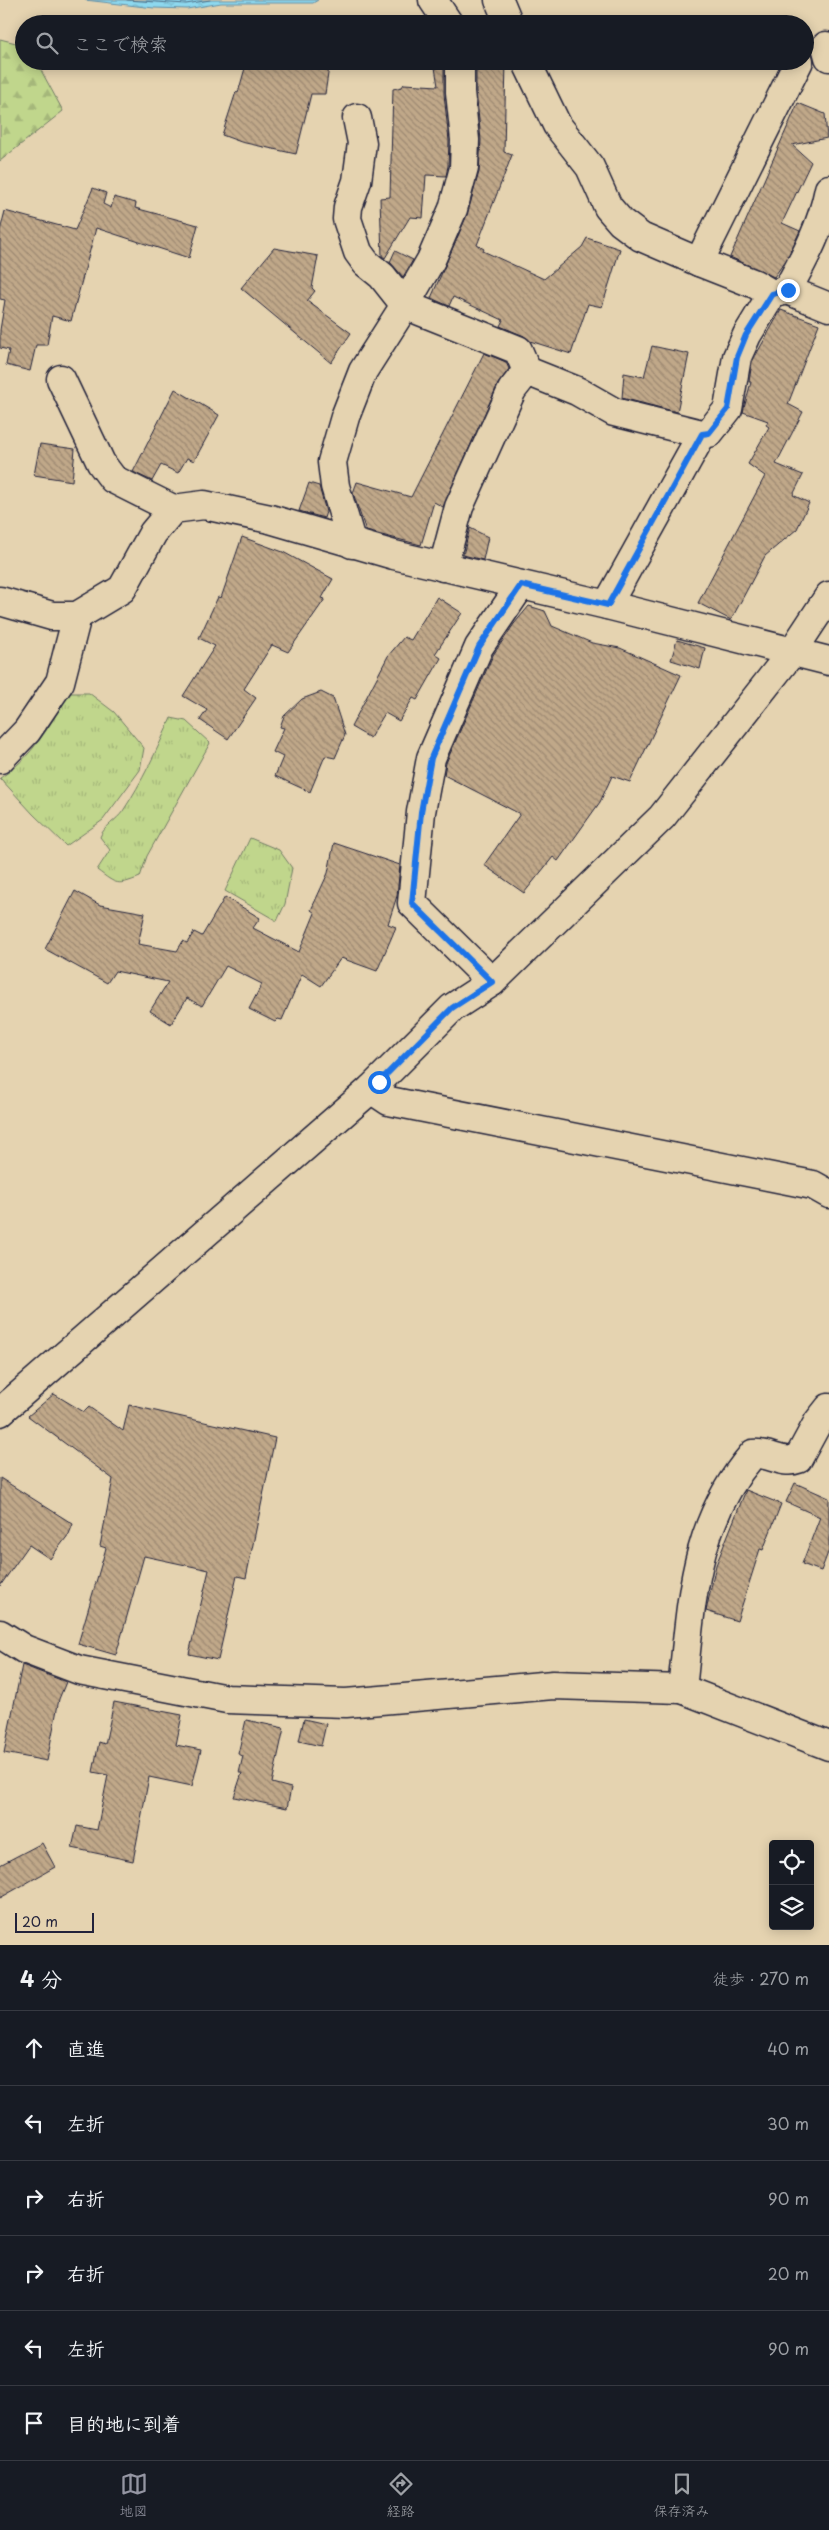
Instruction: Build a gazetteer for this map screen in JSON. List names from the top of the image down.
{
  "scale_bar": "20 m",
  "page": {
    "search": "ここで検索",
    "scale": "20 m",
    "heading": ["4 分", "徒歩 · 270 m"],
    "list": [
      ["直進", "40 m"],
      ["左折", "30 m"],
      ["右折", "90 m"],
      ["右折", "20 m"],
      ["左折", "90 m"],
      "目的地に到着"
    ],
    "nav": ["地図", "経路", "保存済み"]
  }
}
